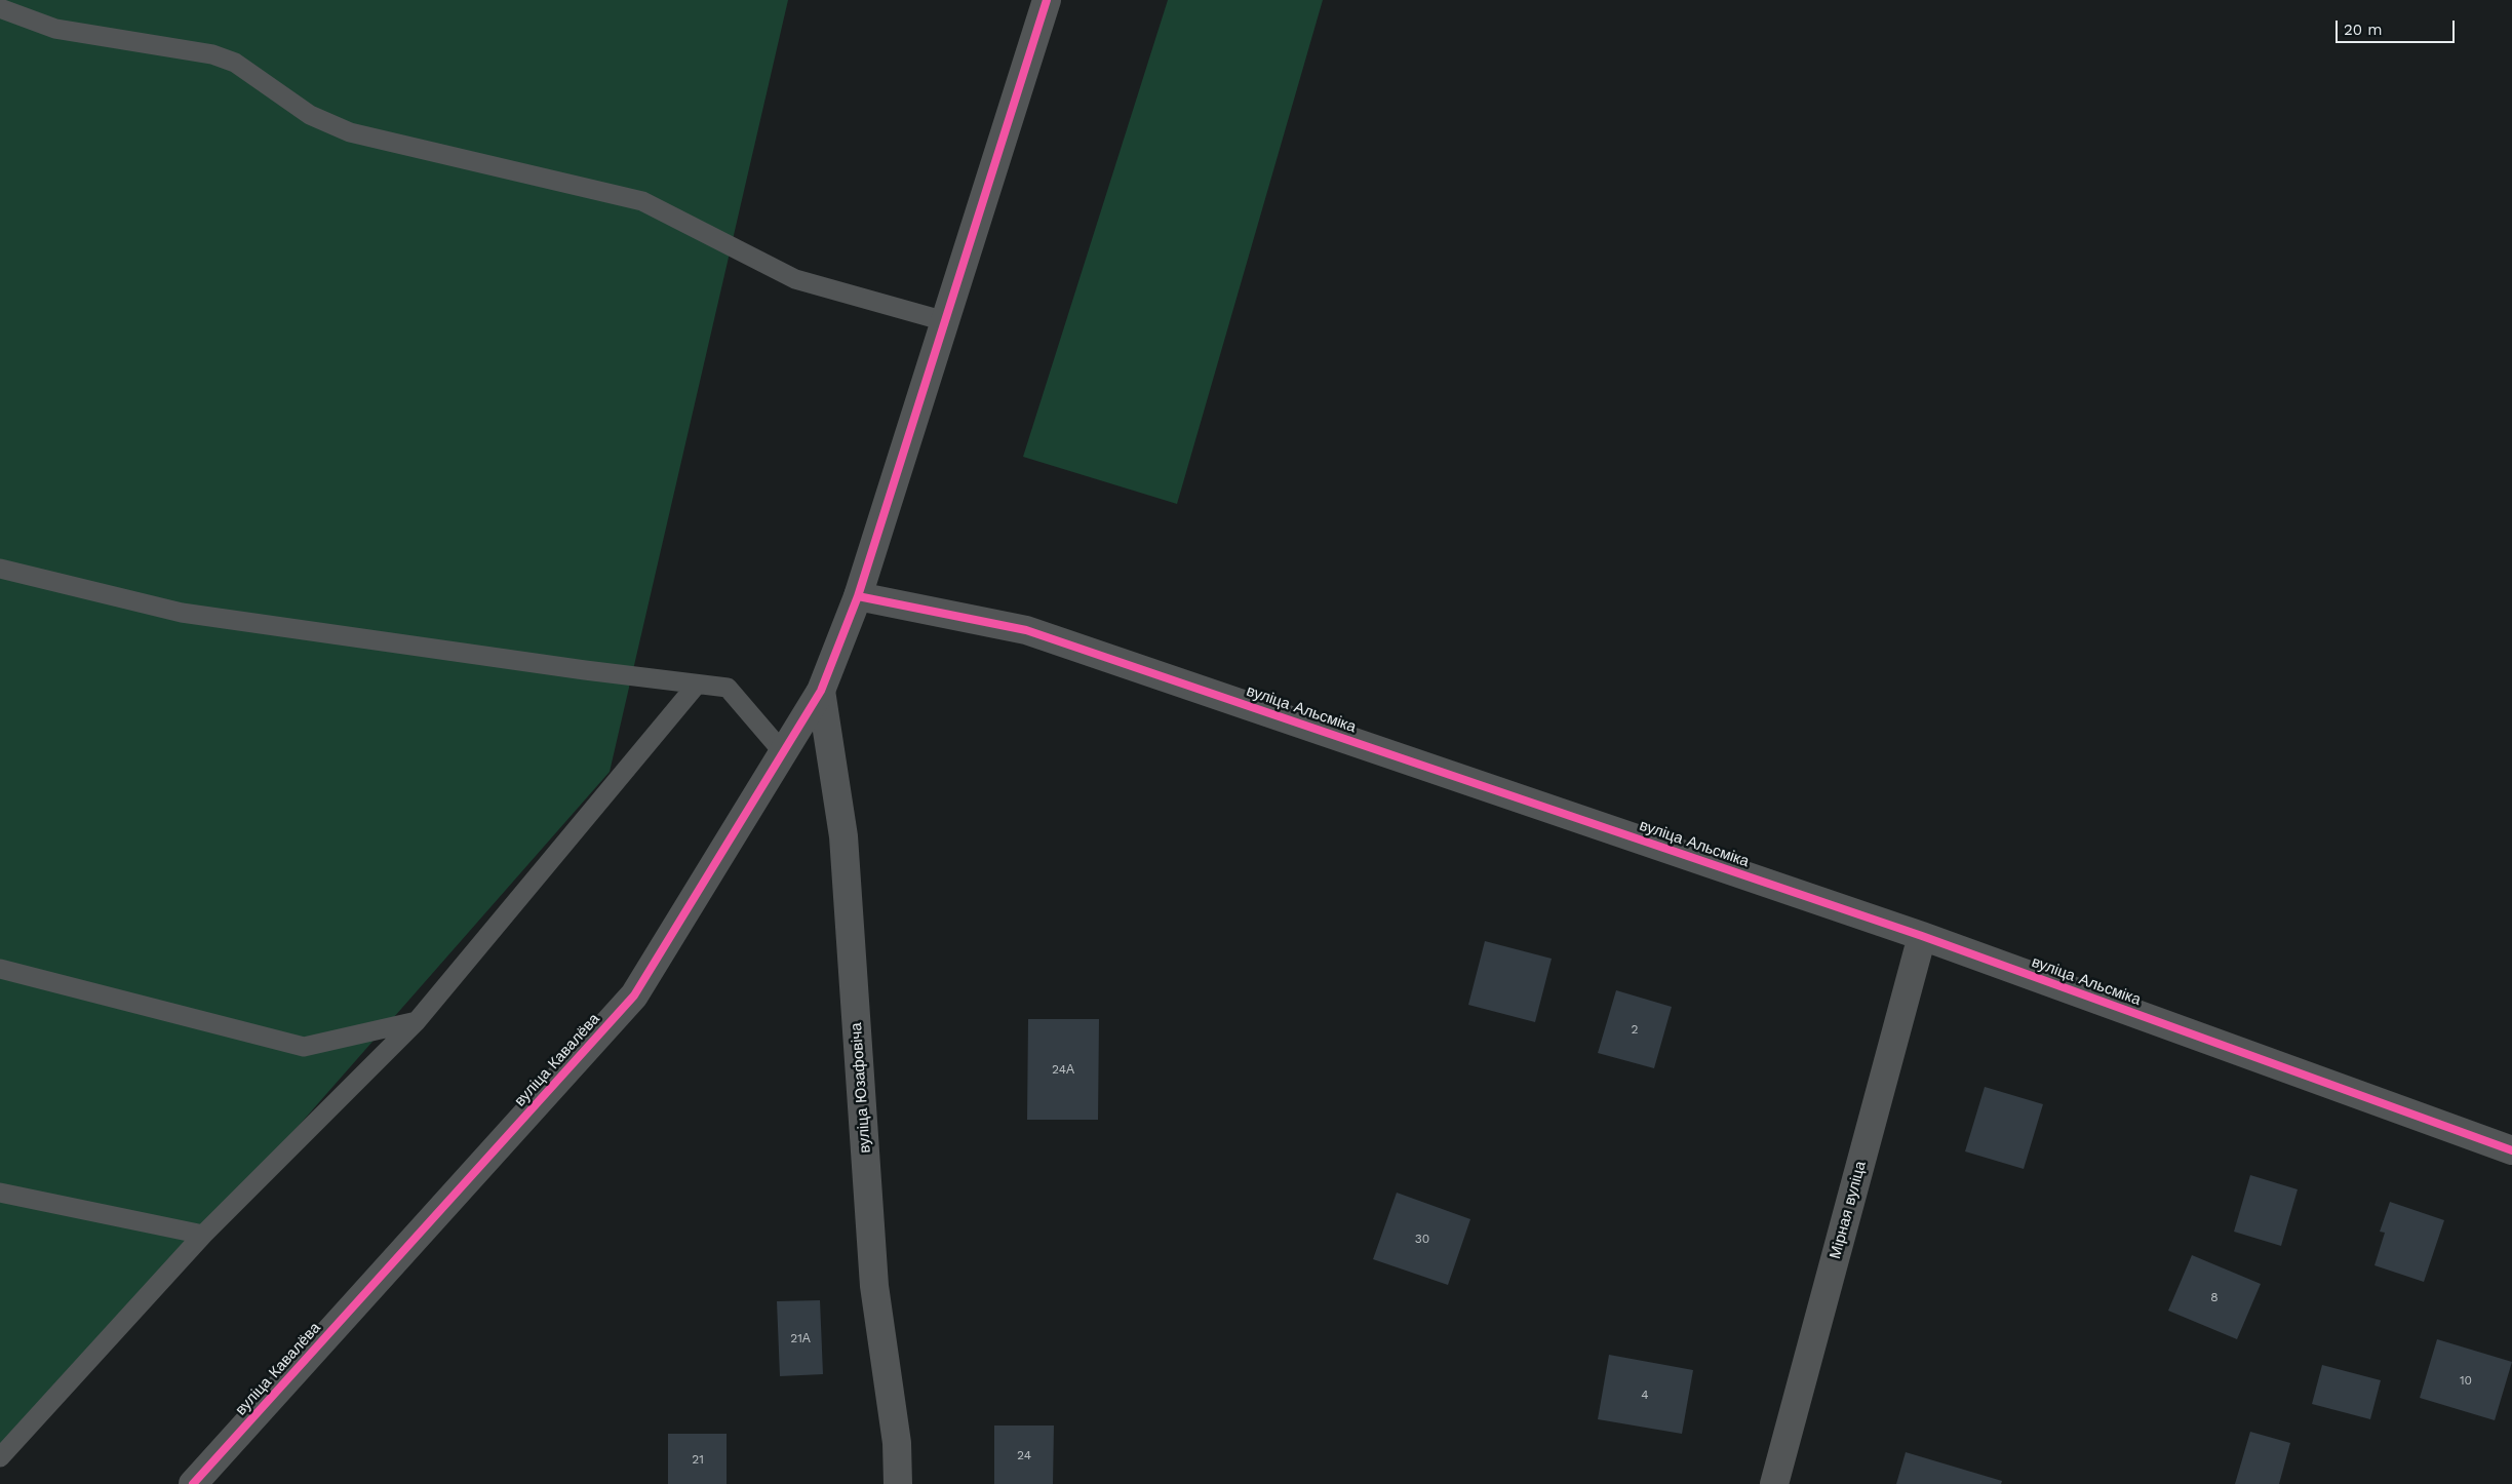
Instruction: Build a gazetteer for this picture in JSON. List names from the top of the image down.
{
  "streets": {
    "street": [
      "вуліца Альсміка",
      "вуліца Кавалёва",
      "вуліца Юзафовіча",
      "Мірная вуліца"
    ]
  },
  "crossings": [
    ["вуліца Альсміка", "вуліца Кавалёва"],
    ["вуліца Альсміка", "Мірная вуліца"],
    ["вуліца Кавалёва", "вуліца Юзафовіча"]
  ],
  "house_numbers": [
    "2",
    "24А",
    "30",
    "8",
    "21А",
    "10",
    "4",
    "24",
    "21"
  ],
  "scale_bar": "20 m"
}
